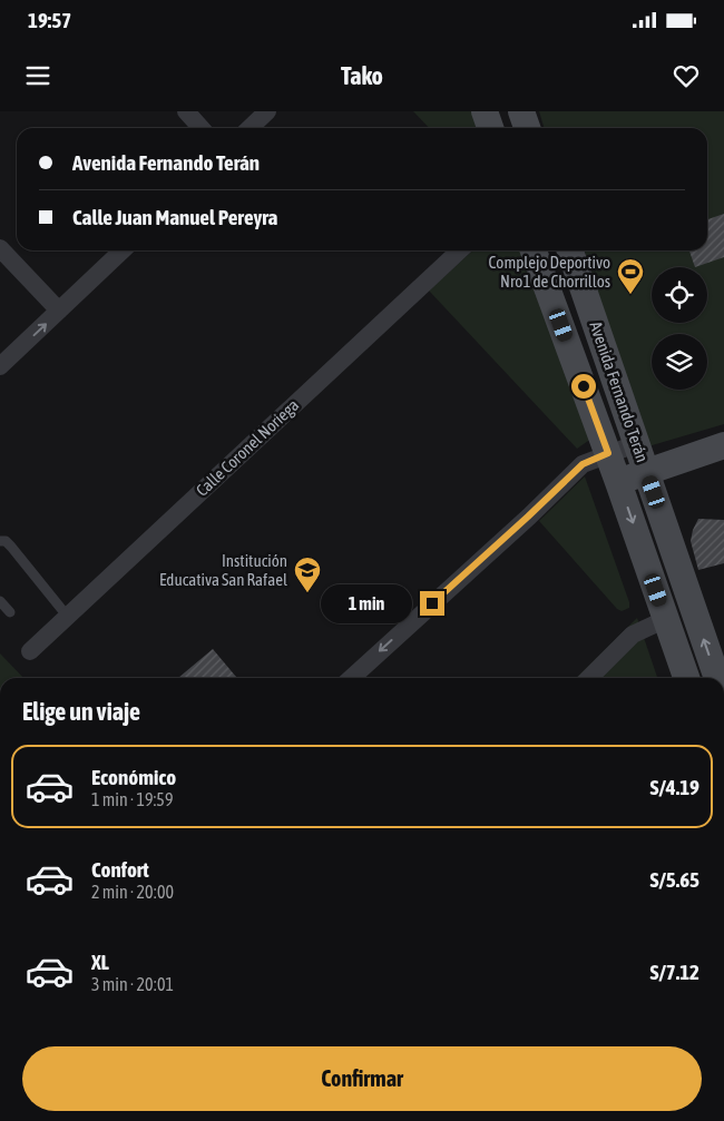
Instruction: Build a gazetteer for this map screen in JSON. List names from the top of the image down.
{
  "streets": {
    "main road": ["Avenida Fernando Terán"],
    "street": ["Calle Coronel Noriega"]
  },
  "places": {
    "sports": ["Complejo Deportivo Nro1 de Chorrillos"],
    "school or university": ["Institución Educativa San Rafael"]
  },
  "page": {
    "status": "19:57",
    "header": "Tako",
    "banner": ["Avenida Fernando Terán", "Calle Juan Manuel Pereyra"],
    "bubble": "1 min",
    "heading": "Elige un viaje",
    "list": [
      {
        "name": "Económico",
        "note": "1 min · 19:59",
        "value": "S/4.19"
      },
      {
        "name": "Confort",
        "note": "2 min · 20:00",
        "value": "S/5.65"
      },
      {
        "name": "XL",
        "note": "3 min · 20:01",
        "value": "S/7.12"
      }
    ],
    "buttons": "Confirmar"
  }
}
